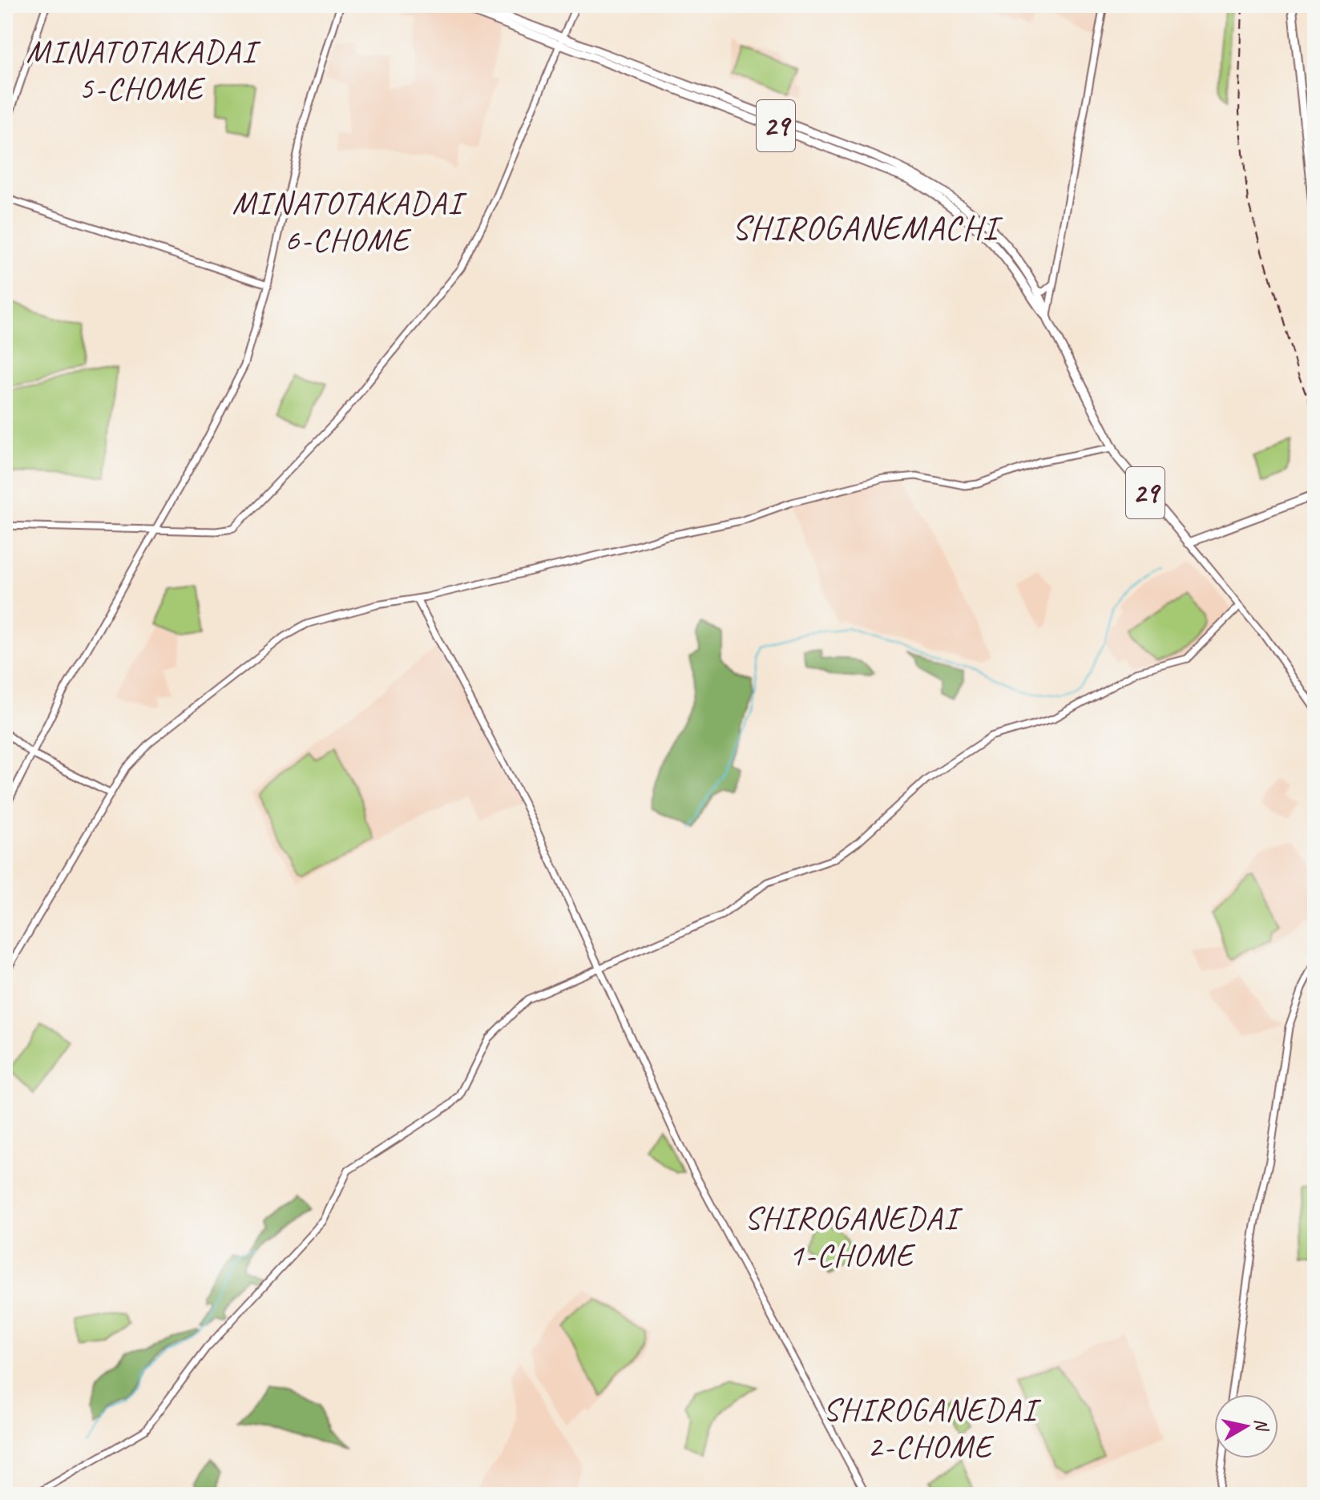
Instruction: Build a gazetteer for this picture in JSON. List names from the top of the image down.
{
  "streets": {
    "main road": ["29"]
  },
  "districts": [
    "MINATOTAKADAI 5-CHOME",
    "MINATOTAKADAI 6-CHOME",
    "SHIROGANEMACHI",
    "SHIROGANEDAI 1-CHOME",
    "SHIROGANEDAI 2-CHOME"
  ],
  "north": "right"
}
